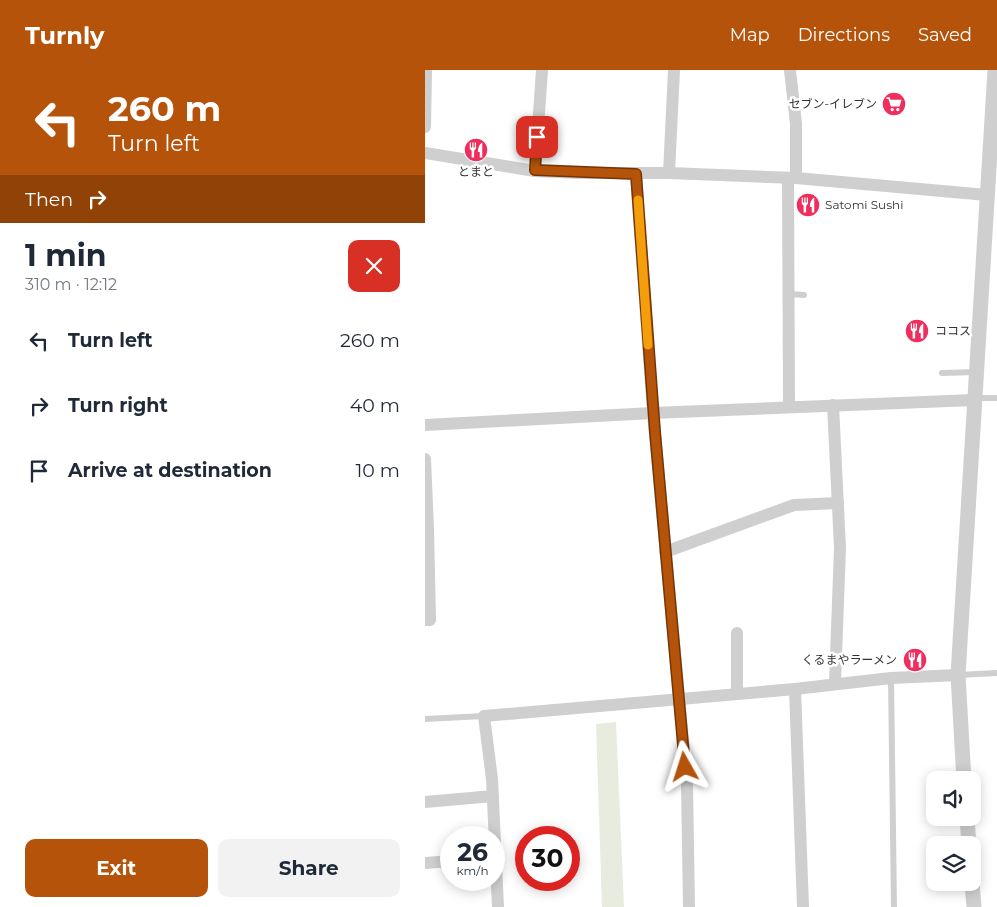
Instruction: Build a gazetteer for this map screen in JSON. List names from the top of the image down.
{
  "places": {
    "supermarket": ["セブン-イレブン"],
    "restaurant": [
      "とまと",
      "Satomi Sushi",
      "ココス",
      "くるまやラーメン"
    ]
  },
  "page": {
    "header": "Turnly",
    "nav": ["Map", "Directions", "Saved"],
    "turn": ["260 m", "Turn left"],
    "then": "Then",
    "heading": ["1 min", "310 m · 12:12"],
    "list": [
      {
        "name": "Turn left",
        "value": "260 m"
      },
      {
        "name": "Turn right",
        "value": "40 m"
      },
      {
        "name": "Arrive at destination",
        "value": "10 m"
      }
    ],
    "speed": "26 km/h",
    "limit": "30",
    "buttons": ["Exit", "Share"]
  }
}
